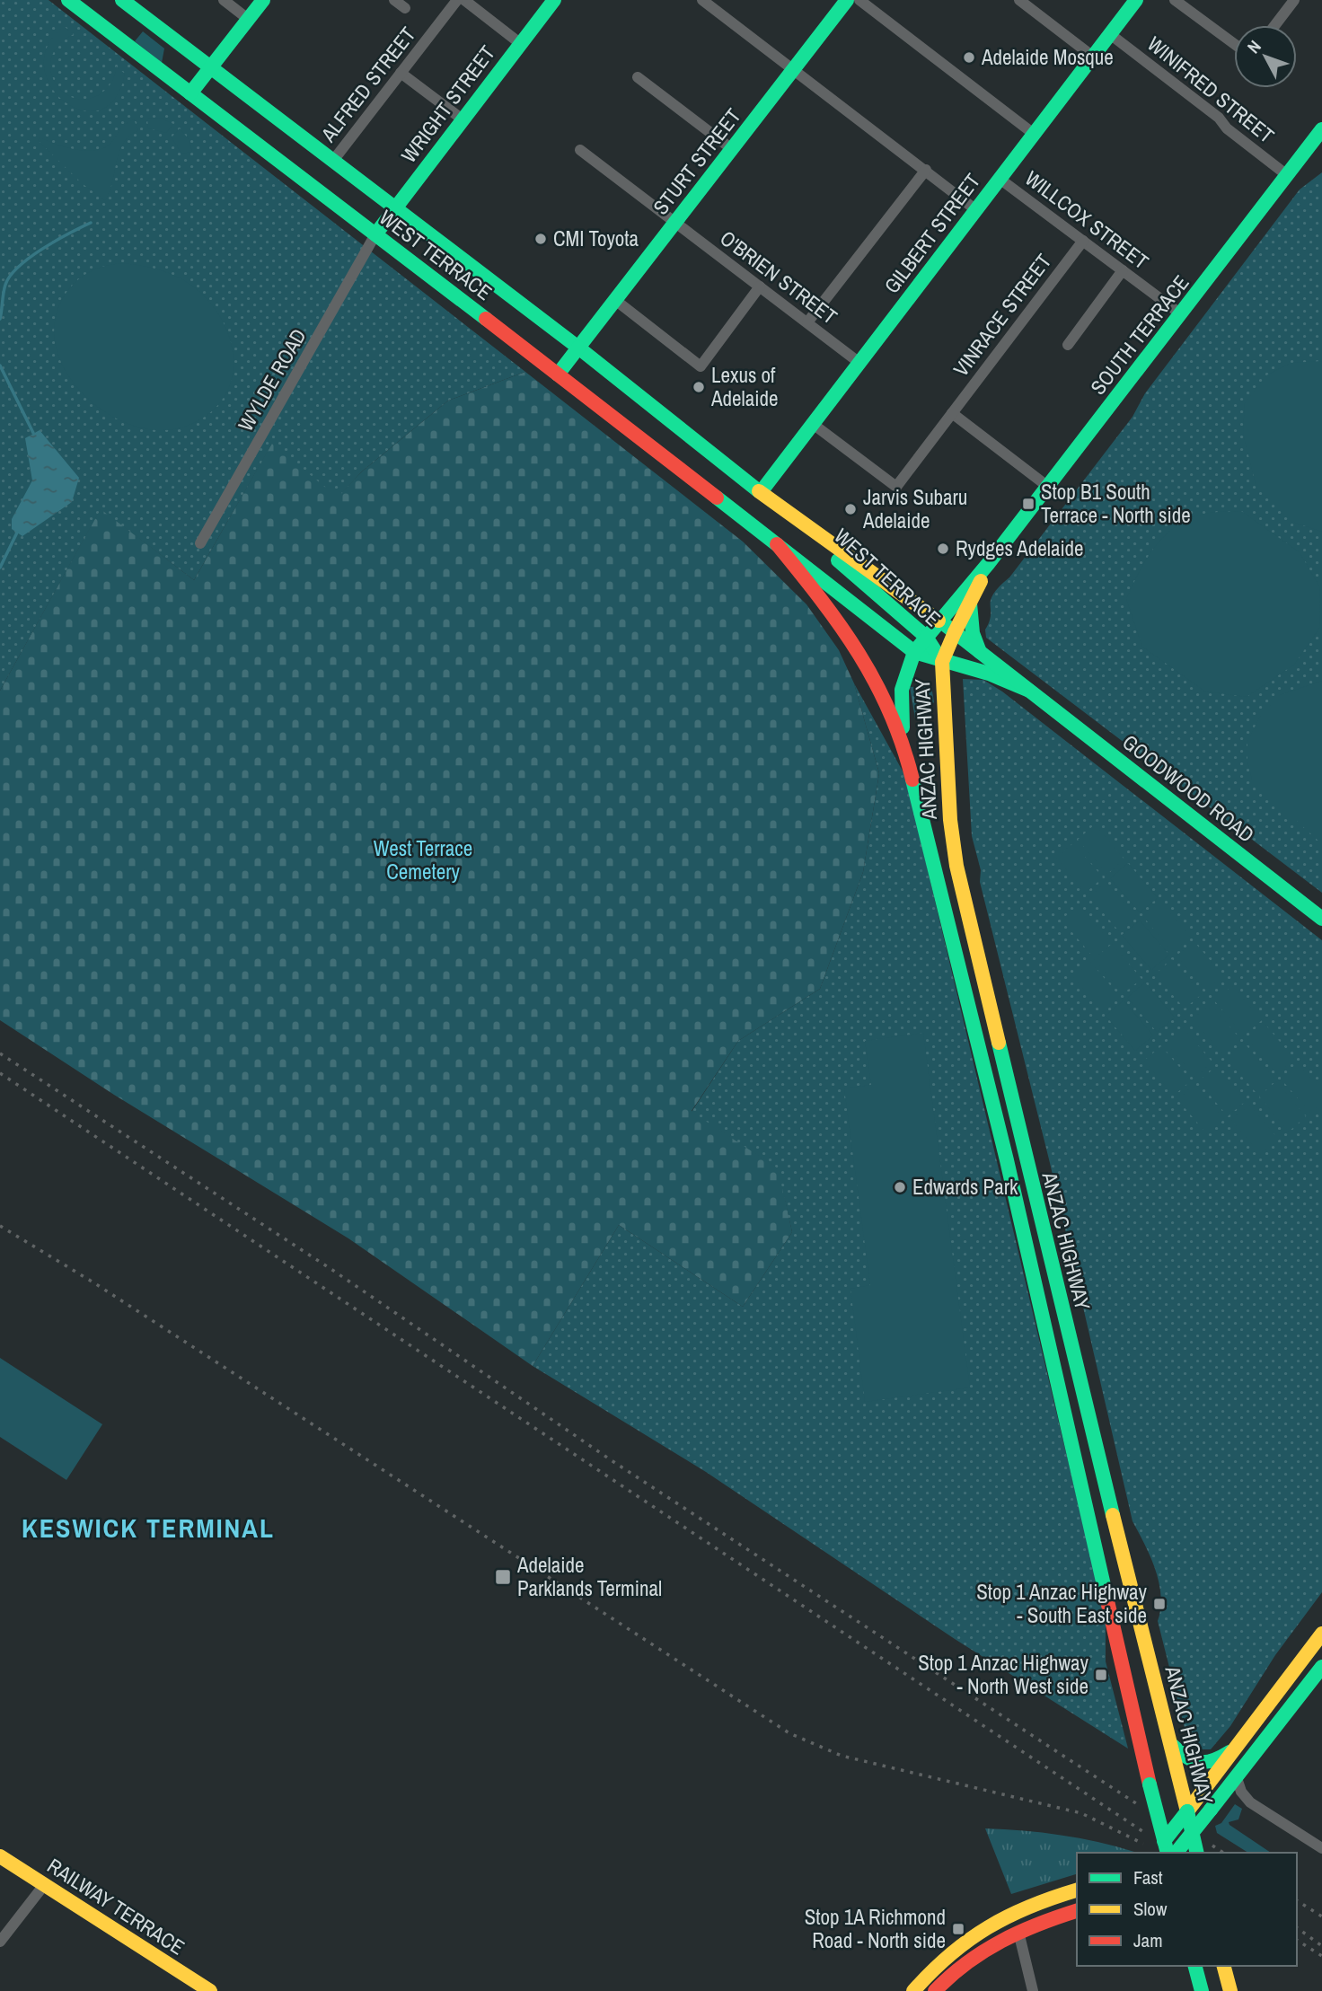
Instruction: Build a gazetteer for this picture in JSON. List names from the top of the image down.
{
  "streets": {
    "main road": [
      "WRIGHT STREET",
      "STURT STREET",
      "GILBERT STREET",
      "WEST TERRACE",
      "SOUTH TERRACE",
      "ANZAC HIGHWAY",
      "GOODWOOD ROAD",
      "RAILWAY TERRACE"
    ],
    "street": [
      "ALFRED STREET",
      "WINIFRED STREET",
      "WILLCOX STREET",
      "O'BRIEN STREET",
      "VINRACE STREET",
      "WYLDE ROAD"
    ]
  },
  "crossings": [
    ["ALFRED STREET", "WEST TERRACE"],
    ["WINIFRED STREET", "GILBERT STREET"],
    ["WINIFRED STREET", "SOUTH TERRACE"],
    ["WRIGHT STREET", "WEST TERRACE"],
    ["WRIGHT STREET", "WYLDE ROAD"],
    ["STURT STREET", "WEST TERRACE"],
    ["STURT STREET", "O'BRIEN STREET"],
    ["WILLCOX STREET", "GILBERT STREET"],
    ["WILLCOX STREET", "VINRACE STREET"],
    ["WILLCOX STREET", "SOUTH TERRACE"],
    ["GILBERT STREET", "WEST TERRACE"],
    ["GILBERT STREET", "O'BRIEN STREET"],
    ["GILBERT STREET", "VINRACE STREET"],
    ["WEST TERRACE", "SOUTH TERRACE"],
    ["WEST TERRACE", "WYLDE ROAD"],
    ["WEST TERRACE", "ANZAC HIGHWAY"],
    ["WEST TERRACE", "GOODWOOD ROAD"],
    ["SOUTH TERRACE", "ANZAC HIGHWAY"],
    ["SOUTH TERRACE", "GOODWOOD ROAD"],
    ["ANZAC HIGHWAY", "GOODWOOD ROAD"]
  ],
  "districts": ["KESWICK TERMINAL"],
  "parks": ["West Terrace Cemetery"],
  "places": {
    "other": [
      "Adelaide Mosque",
      "CMI Toyota",
      "Lexus of Adelaide",
      "Jarvis Subaru Adelaide",
      "Rydges Adelaide",
      "Edwards Park"
    ],
    "transit": [
      "Stop B1 South Terrace - North side",
      "Adelaide Parklands Terminal",
      "Stop 1 Anzac Highway - South East side",
      "Stop 1 Anzac Highway - North West side",
      "Stop 1A Richmond Road - North side"
    ]
  },
  "legend": ["Fast", "Slow", "Jam"],
  "north": "top left"
}
